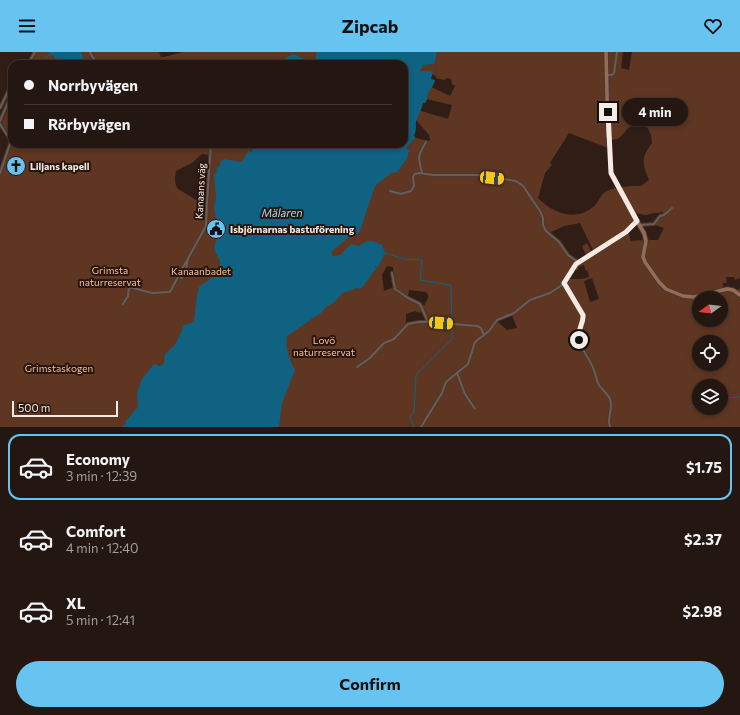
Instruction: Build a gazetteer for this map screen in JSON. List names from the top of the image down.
{
  "streets": {
    "street": ["Kanaans väg"]
  },
  "water": ["Mälaren"],
  "parks": [
    "Grimsta naturreservat",
    "Kanaanbadet",
    "Lovö naturreservat",
    "Grimstaskogen"
  ],
  "places": {
    "church": ["Liljans kapell"],
    "public building": ["Isbjörnarnas bastuförening"]
  },
  "scale_bar": "500 m",
  "north": "left",
  "page": {
    "header": "Zipcab",
    "banner": ["Norrbyvägen", "Rörbyvägen"],
    "bubble": "4 min",
    "scale": "500 m",
    "list": [
      {
        "name": "Economy",
        "note": "3 min · 12:39",
        "value": "$1.75"
      },
      {
        "name": "Comfort",
        "note": "4 min · 12:40",
        "value": "$2.37"
      },
      {
        "name": "XL",
        "note": "5 min · 12:41",
        "value": "$2.98"
      }
    ],
    "buttons": "Confirm"
  }
}
